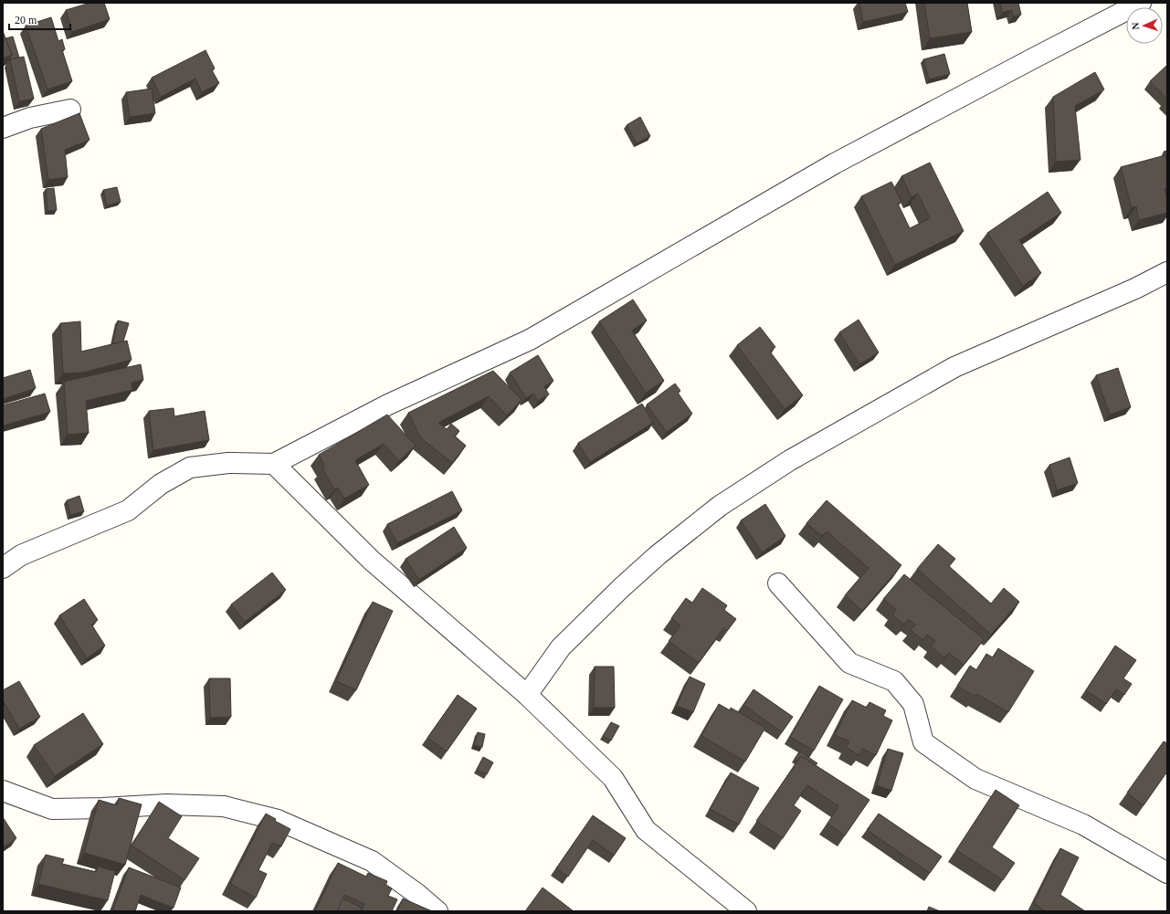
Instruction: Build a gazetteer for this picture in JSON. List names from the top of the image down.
{
  "scale_bar": "20 m",
  "north": "left"
}
